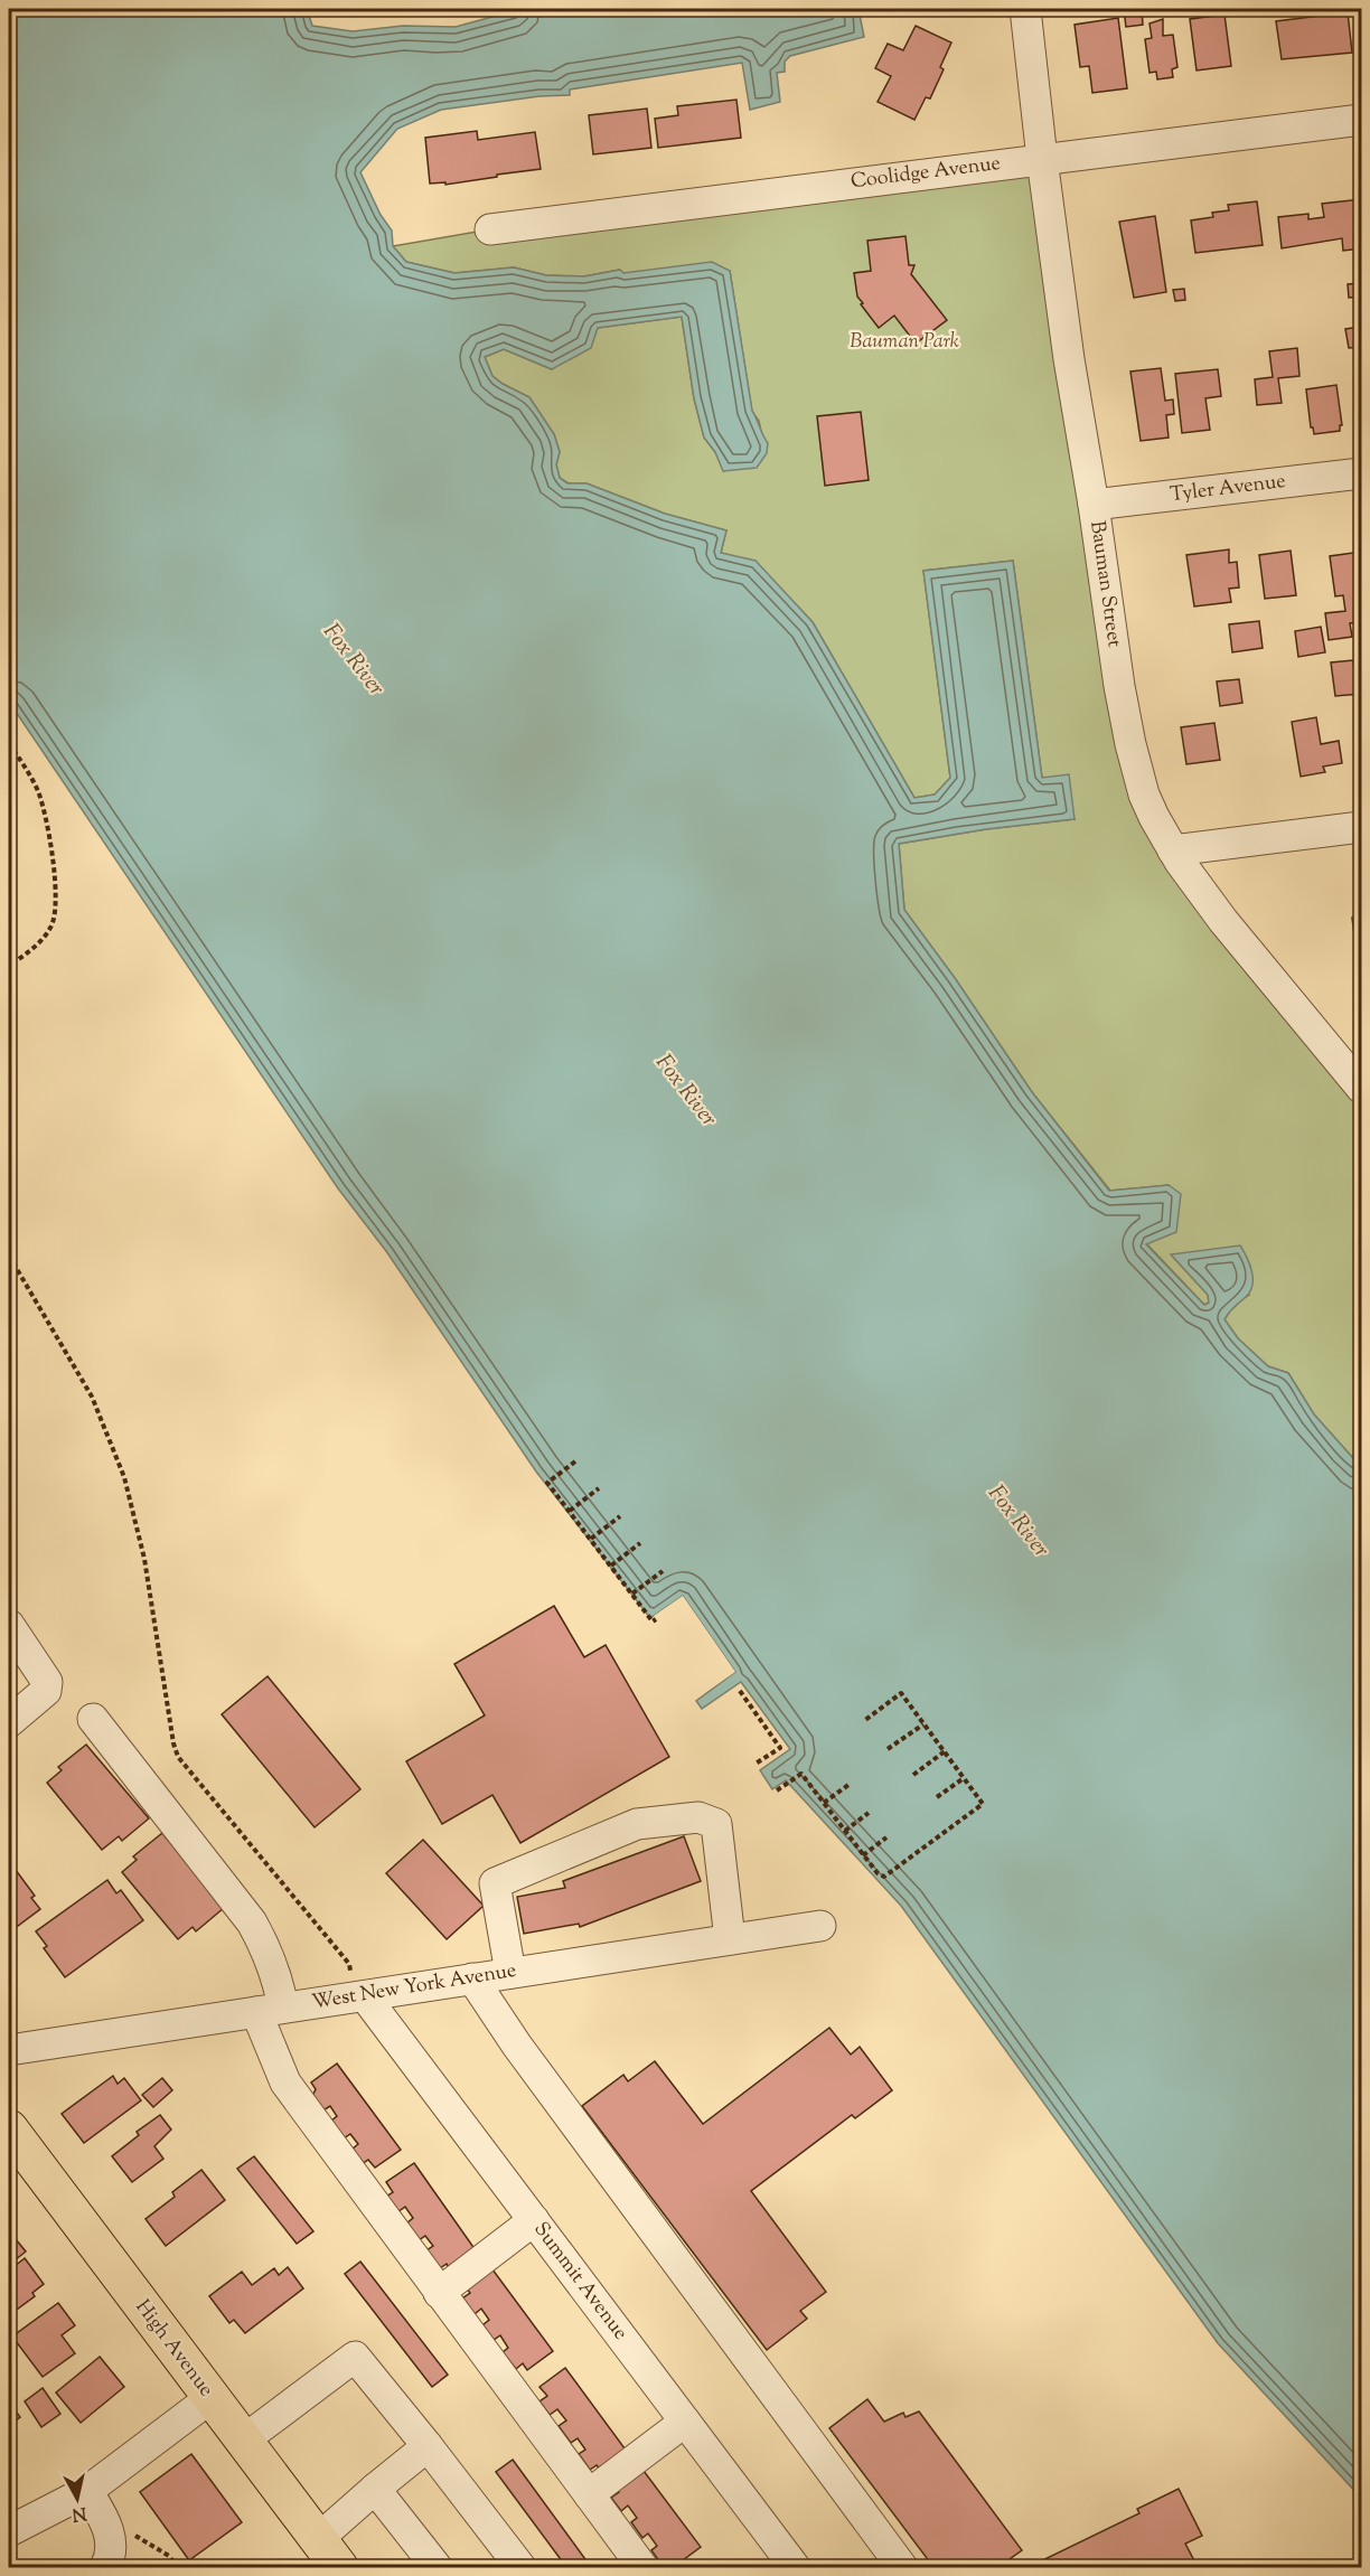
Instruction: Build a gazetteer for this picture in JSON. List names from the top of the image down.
{
  "streets": {
    "main road": ["High Avenue"],
    "street": [
      "Coolidge Avenue",
      "Tyler Avenue",
      "Bauman Street",
      "West New York Avenue",
      "Summit Avenue"
    ]
  },
  "crossings": [
    ["Coolidge Avenue", "Bauman Street"],
    ["Tyler Avenue", "Bauman Street"],
    ["West New York Avenue", "Summit Avenue"]
  ],
  "water": ["Fox River"],
  "parks": ["Bauman Park"],
  "north": "bottom"
}
